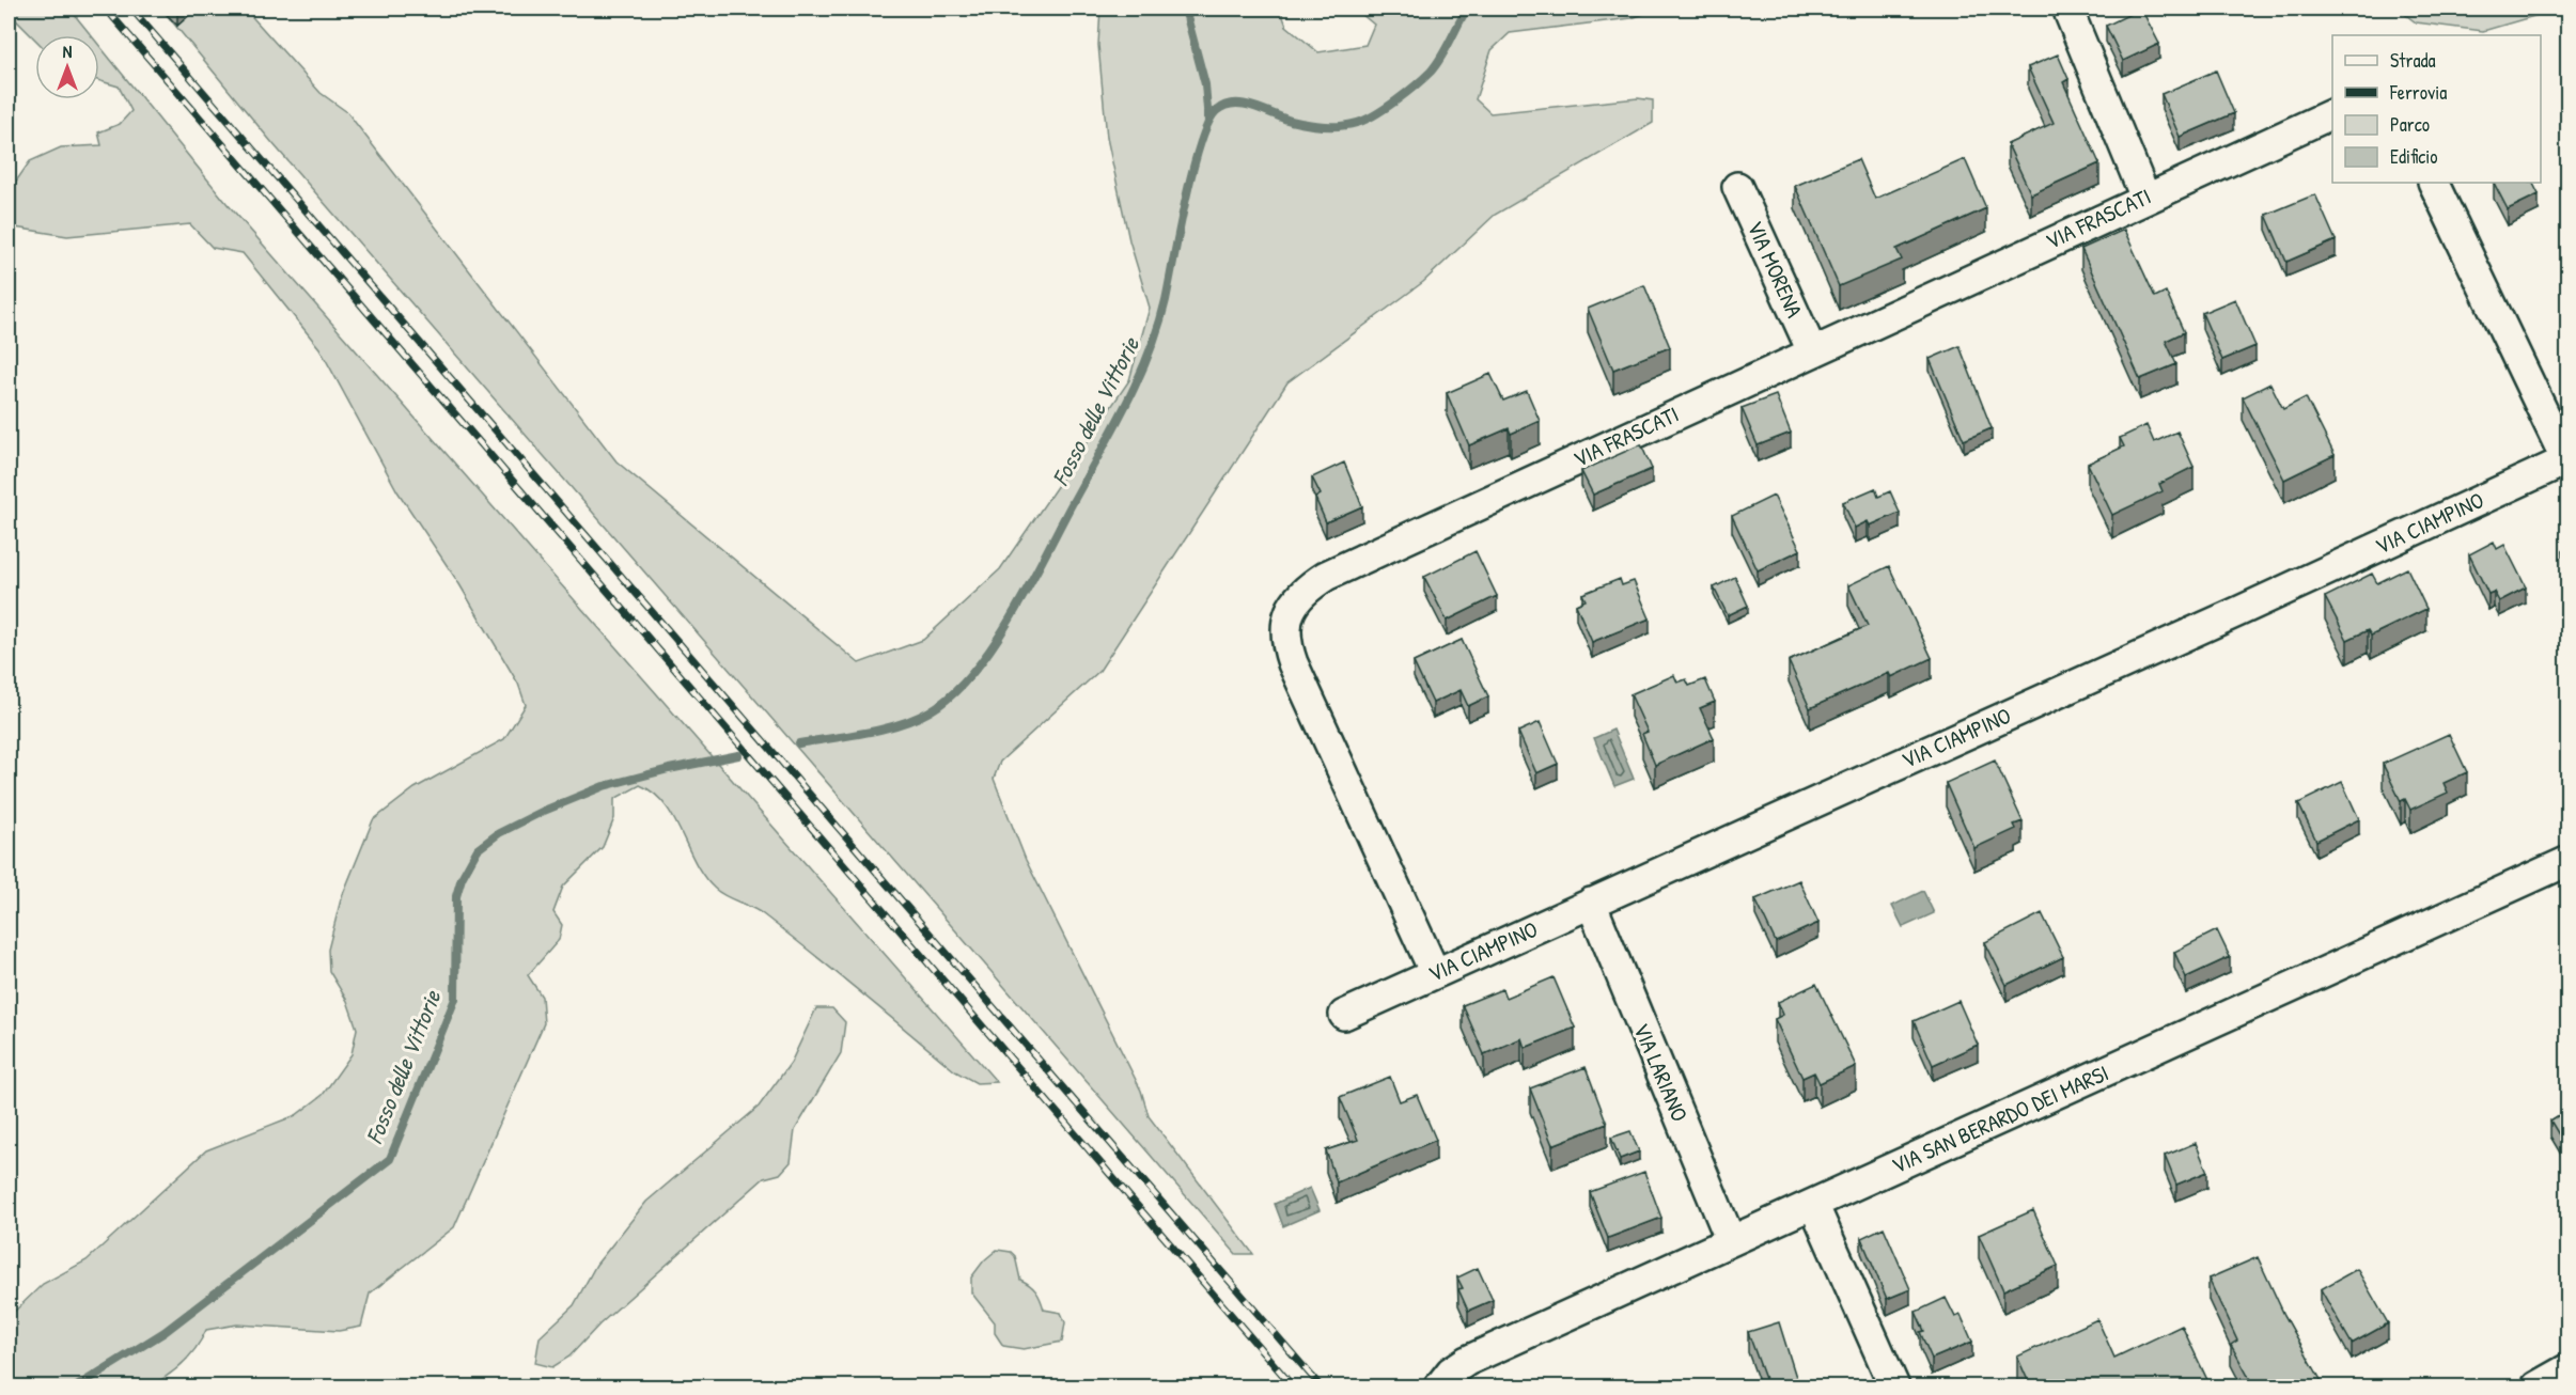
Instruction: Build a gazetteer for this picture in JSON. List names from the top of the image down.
{
  "streets": {
    "street": [
      "VIA FRASCATI",
      "VIA MORENA",
      "VIA CIAMPINO",
      "VIA LARIANO",
      "VIA SAN BERARDO DEI MARSI"
    ]
  },
  "crossings": [
    ["VIA FRASCATI", "VIA MORENA"],
    ["VIA FRASCATI", "VIA CIAMPINO"],
    ["VIA CIAMPINO", "VIA LARIANO"],
    ["VIA LARIANO", "VIA SAN BERARDO DEI MARSI"]
  ],
  "water": ["Fosso delle Vittorie"],
  "legend": [
    "Strada",
    "Ferrovia",
    "Parco",
    "Edificio"
  ],
  "north": "top"
}
